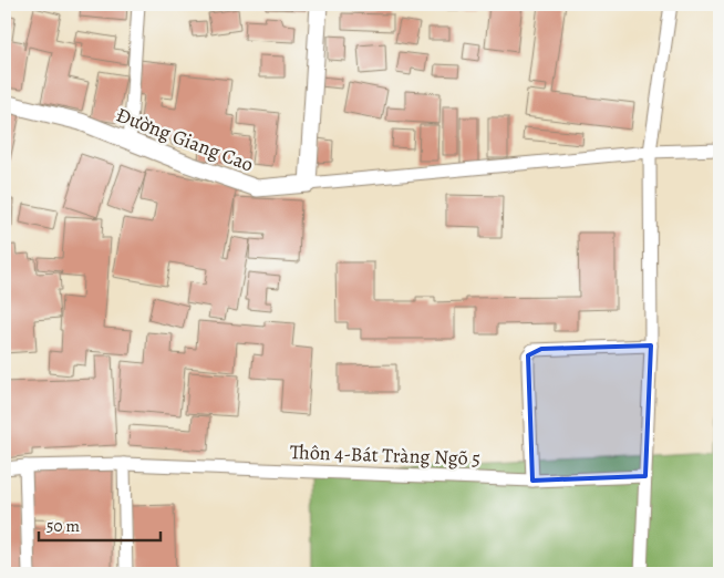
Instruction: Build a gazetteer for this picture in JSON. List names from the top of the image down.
{
  "streets": {
    "street": ["Đường Giang Cao", "Thôn 4-Bát Tràng Ngõ 5"]
  },
  "scale_bar": "50 m"
}
